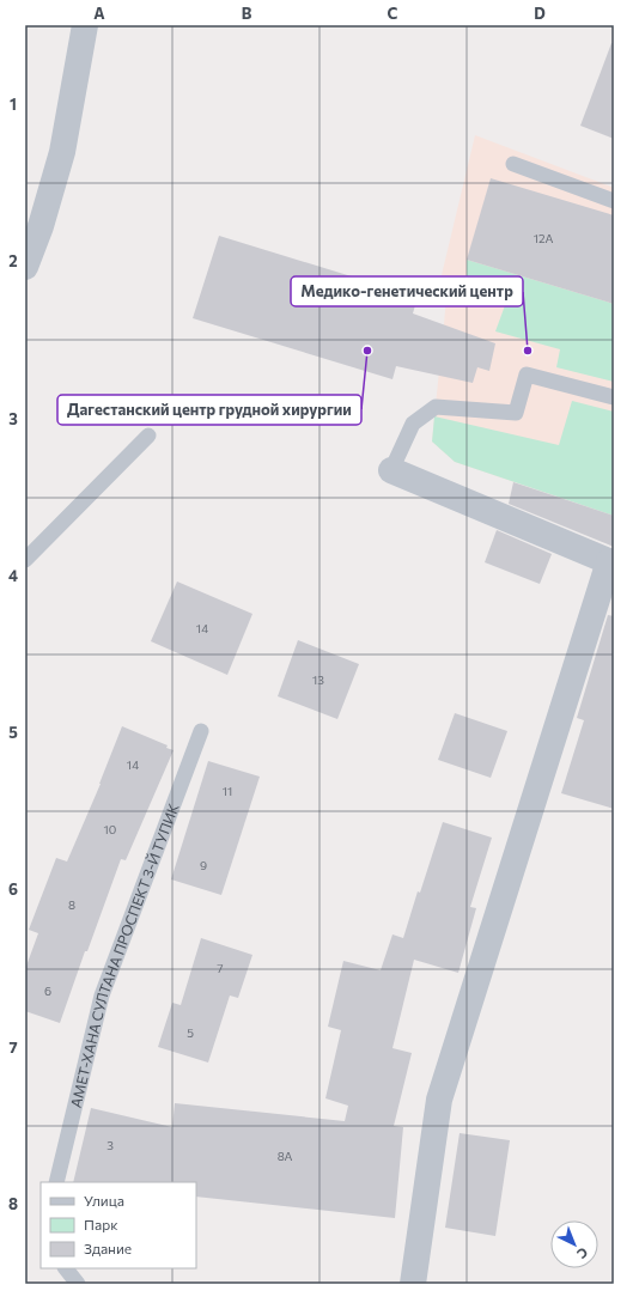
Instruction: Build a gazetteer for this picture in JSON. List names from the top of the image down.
{
  "streets": {
    "lane": ["АМЕТ-ХАНА СУЛТАНА ПРОСПЕКТ 3-Й ТУПИК"]
  },
  "places": ["Дагестанский центр грудной хирургии", "Медико-генетический центр"],
  "house_numbers": [
    "12А",
    "14",
    "13",
    "14",
    "11",
    "10",
    "9",
    "8",
    "7",
    "6",
    "5",
    "3",
    "8А"
  ],
  "legend": ["Улица", "Парк", "Здание"],
  "north": "bottom right",
  "grid": {
    "columns": [
      "A",
      "B",
      "C",
      "D"
    ],
    "rows": [
      "1",
      "2",
      "3",
      "4",
      "5",
      "6",
      "7",
      "8"
    ]
  }
}
